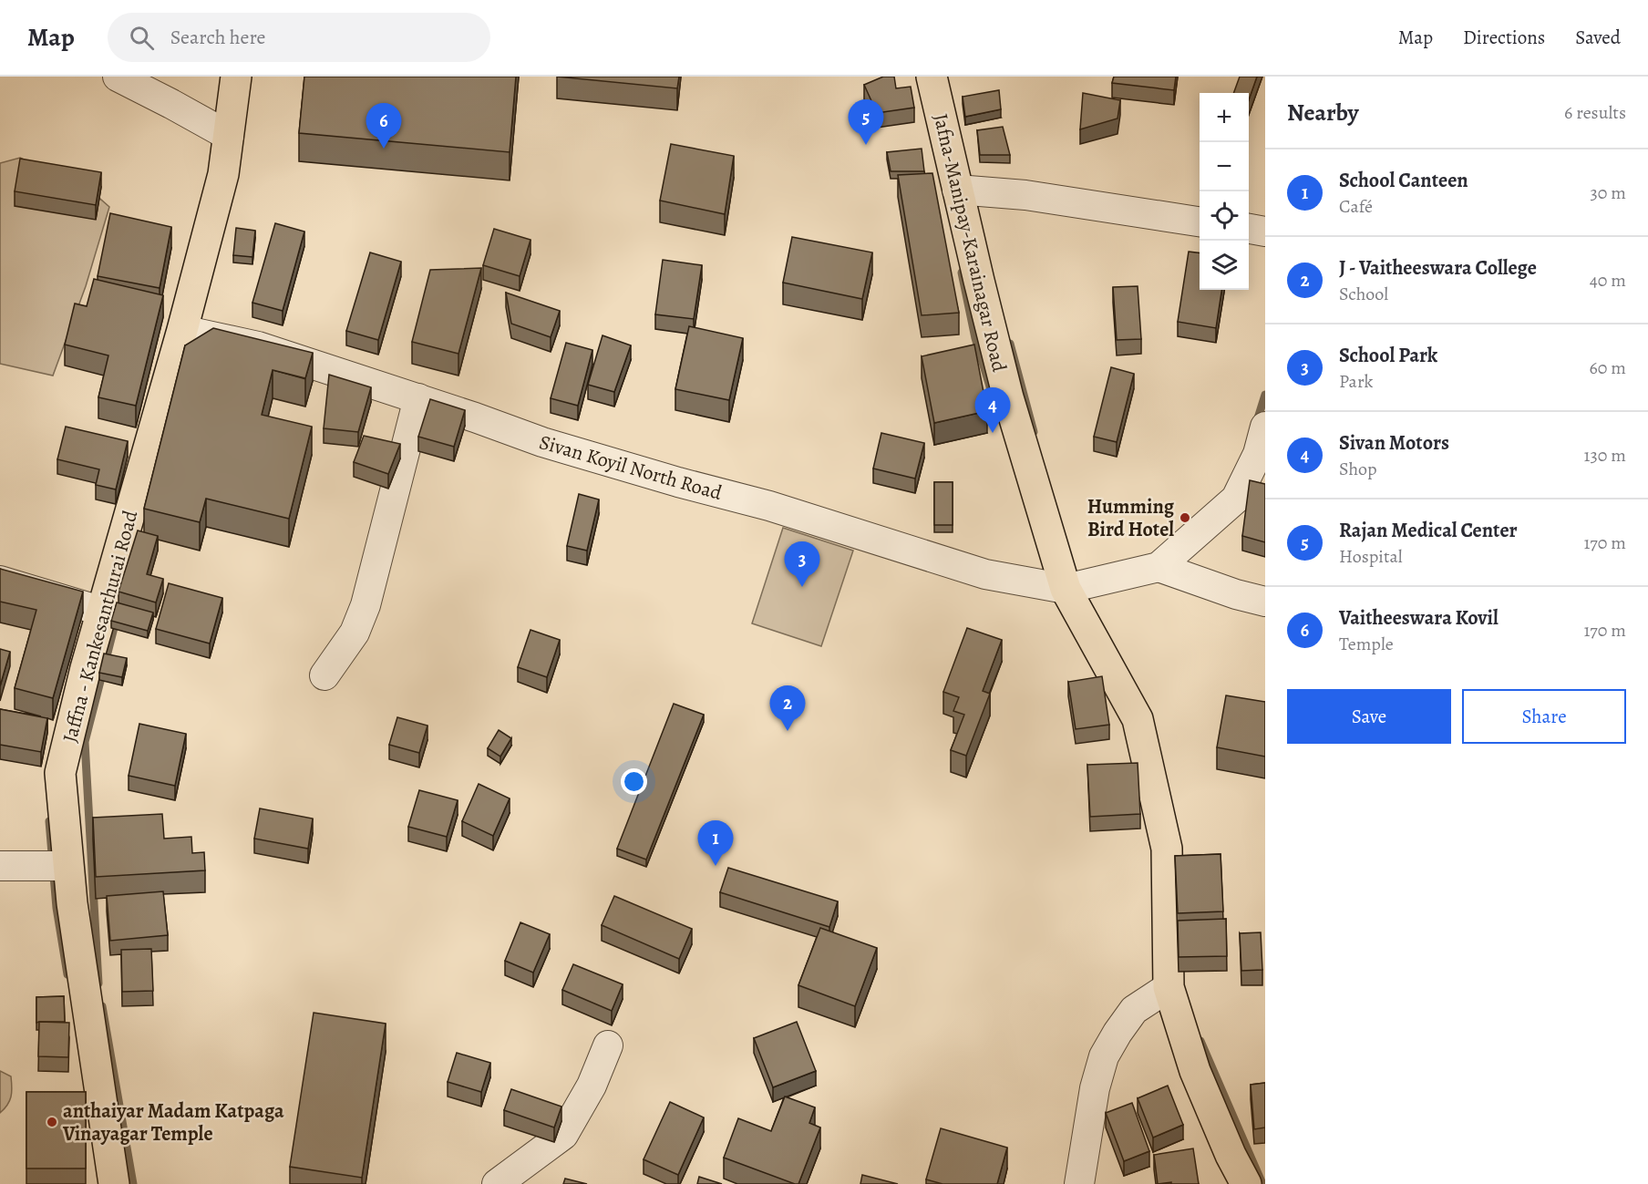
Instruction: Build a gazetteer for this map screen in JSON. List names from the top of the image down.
{
  "streets": {
    "main road": ["Jafna-Manipay-Karainagar Road", "Jaffna - Kankesanthurai Road"],
    "street": ["Sivan Koyil North Road"]
  },
  "crossings": [
    ["Jafna-Manipay-Karainagar Road", "Sivan Koyil North Road"],
    ["Sivan Koyil North Road", "Jaffna - Kankesanthurai Road"]
  ],
  "places": ["Humming Bird Hotel", "anthaiyar Madam Katpaga Vinayagar Temple"],
  "page": {
    "header": "Map",
    "search": "Search here",
    "nav": ["Map", "Directions", "Saved"],
    "heading": ["Nearby", "6 results"],
    "map_buttons": ["+", "−"],
    "pins": [
      "5",
      "6",
      "4",
      "3",
      "2",
      "1"
    ],
    "list": [
      {
        "mark": "1",
        "name": "School Canteen",
        "note": "Café",
        "value": "30 m"
      },
      {
        "mark": "2",
        "name": "J - Vaitheeswara College",
        "note": "School",
        "value": "40 m"
      },
      {
        "mark": "3",
        "name": "School Park",
        "note": "Park",
        "value": "60 m"
      },
      {
        "mark": "4",
        "name": "Sivan Motors",
        "note": "Shop",
        "value": "130 m"
      },
      {
        "mark": "5",
        "name": "Rajan Medical Center",
        "note": "Hospital",
        "value": "170 m"
      },
      {
        "mark": "6",
        "name": "Vaitheeswara Kovil",
        "note": "Temple",
        "value": "170 m"
      }
    ],
    "buttons": ["Save", "Share"]
  }
}
